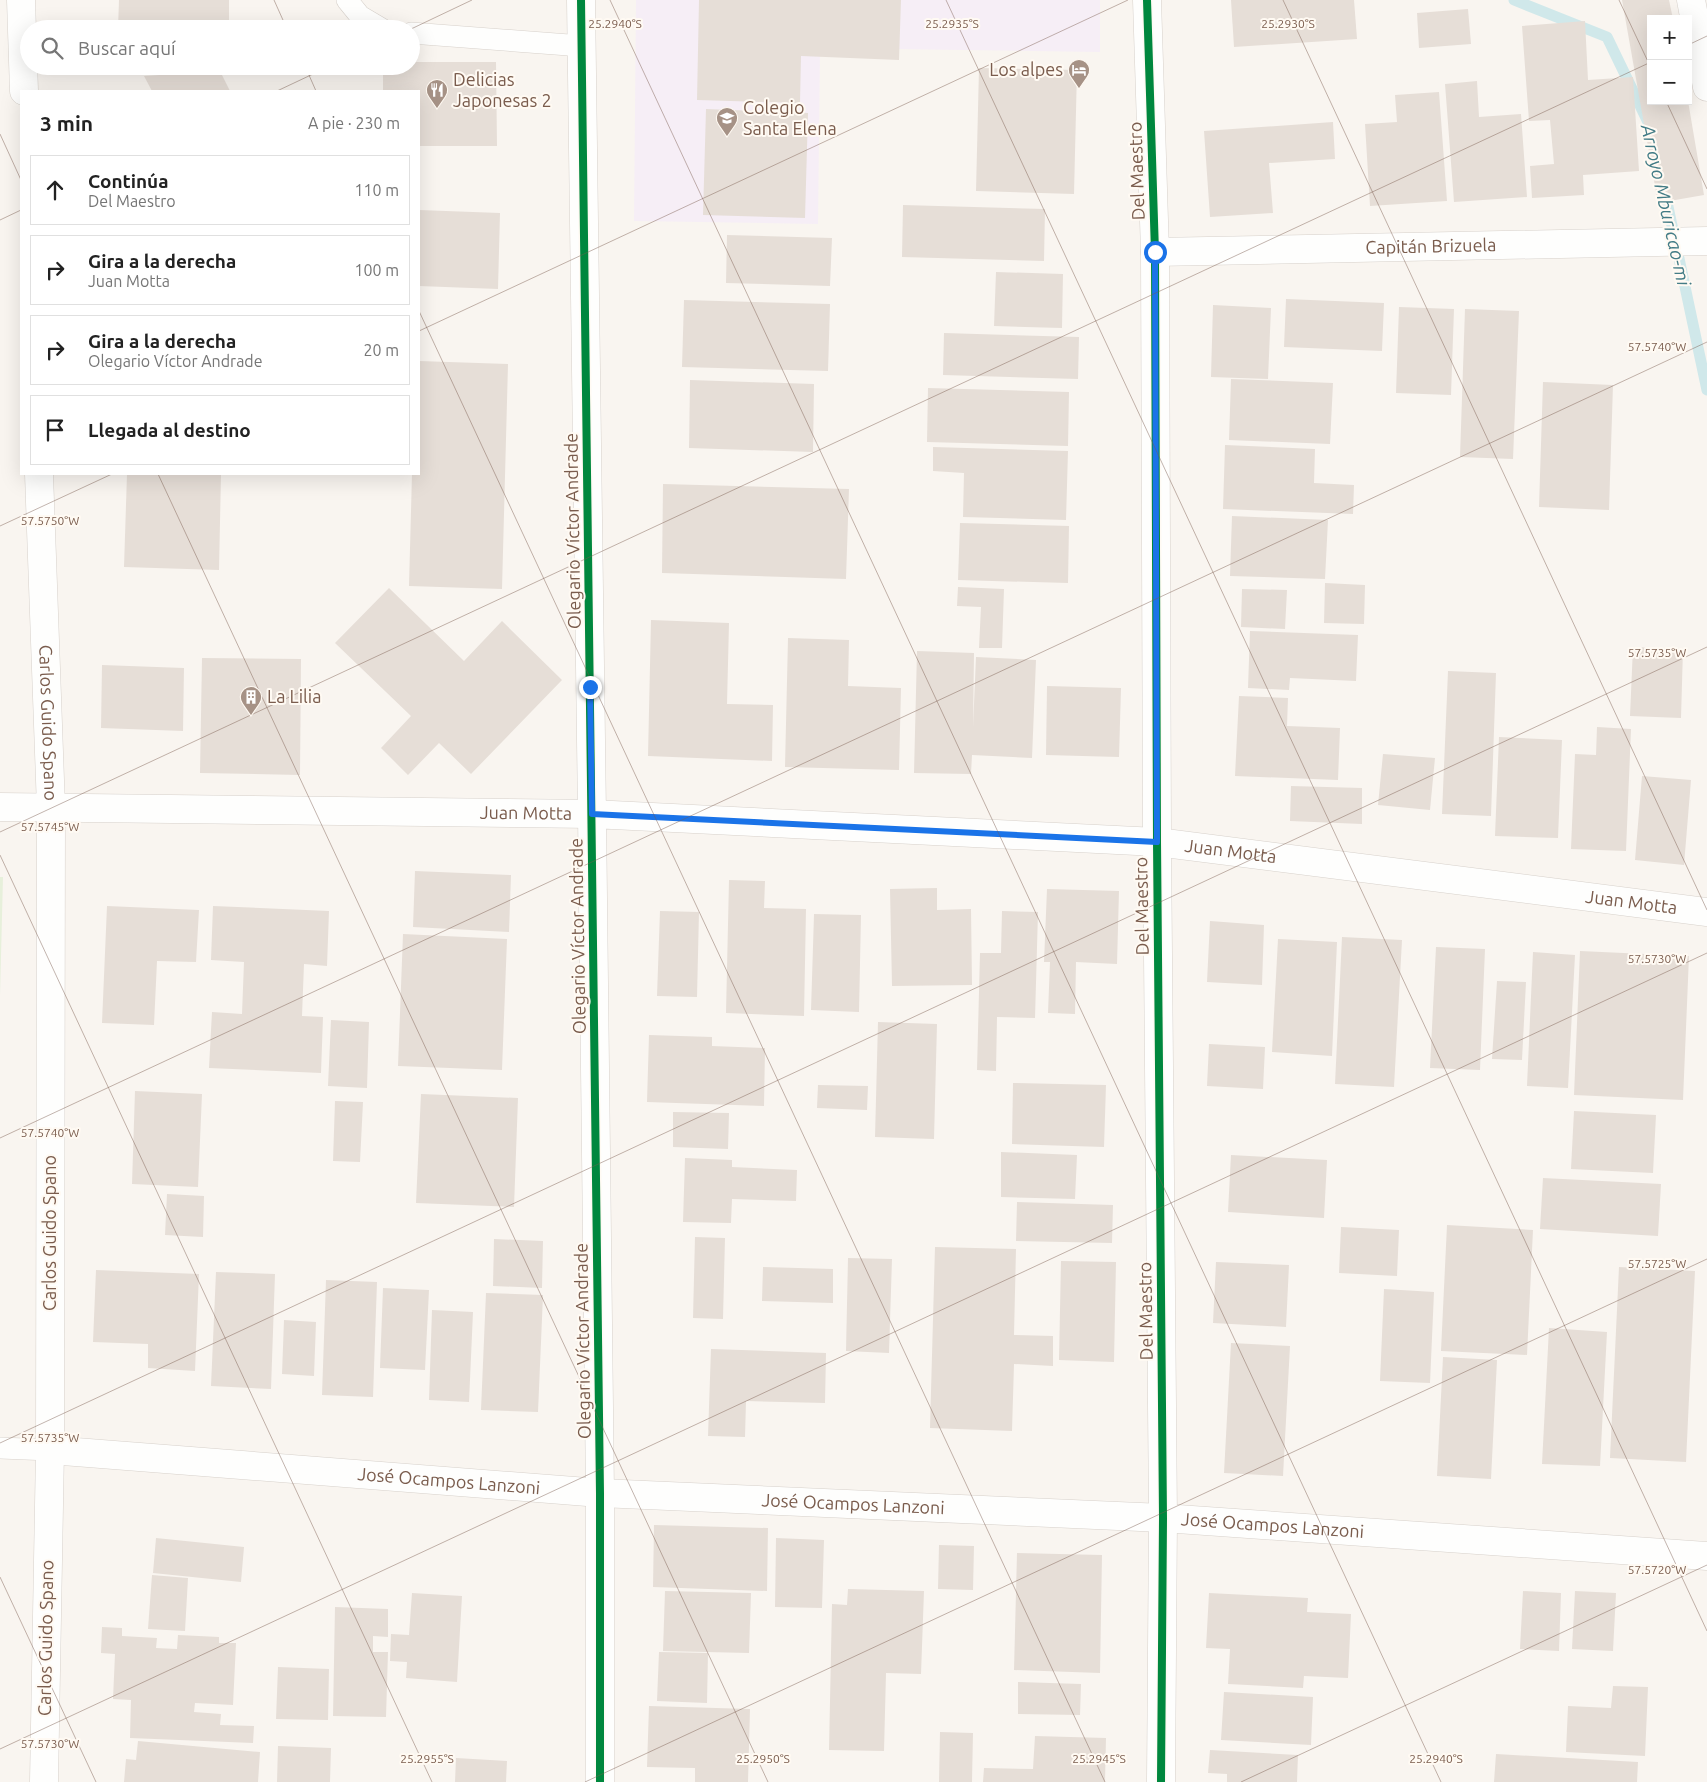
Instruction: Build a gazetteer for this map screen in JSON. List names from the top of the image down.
{
  "streets": {
    "street": [
      "Del Maestro",
      "Capitán Brizuela",
      "Olegario Víctor Andrade",
      "Carlos Guido Spano",
      "Juan Motta",
      "José Ocampos Lanzoni"
    ]
  },
  "crossings": [
    ["Del Maestro", "Capitán Brizuela"],
    ["Del Maestro", "Juan Motta"],
    ["Del Maestro", "José Ocampos Lanzoni"],
    ["Olegario Víctor Andrade", "Juan Motta"],
    ["Olegario Víctor Andrade", "José Ocampos Lanzoni"],
    ["Carlos Guido Spano", "Juan Motta"],
    ["Carlos Guido Spano", "José Ocampos Lanzoni"]
  ],
  "water": ["Arroyo Mburicao-mi"],
  "places": {
    "hotel": ["Los alpes"],
    "restaurant": ["Delicias Japonesas 2"],
    "school or university": ["Colegio Santa Elena"],
    "building": ["La Lilia"]
  },
  "page": {
    "map_buttons": ["+", "−"],
    "search": "Buscar aquí",
    "heading": ["3 min", "A pie · 230 m"],
    "list": [
      ["Continúa", "Del Maestro", "110 m"],
      ["Gira a la derecha", "Juan Motta", "100 m"],
      ["Gira a la derecha", "Olegario Víctor Andrade", "20 m"],
      "Llegada al destino"
    ]
  },
  "coordinates": [
    "25.2940°S",
    "25.2935°S",
    "25.2930°S",
    "57.5740°W",
    "57.5750°W",
    "57.5735°W",
    "57.5745°W",
    "57.5730°W",
    "57.5725°W",
    "57.5720°W",
    "25.2955°S",
    "25.2950°S",
    "25.2945°S"
  ]
}
